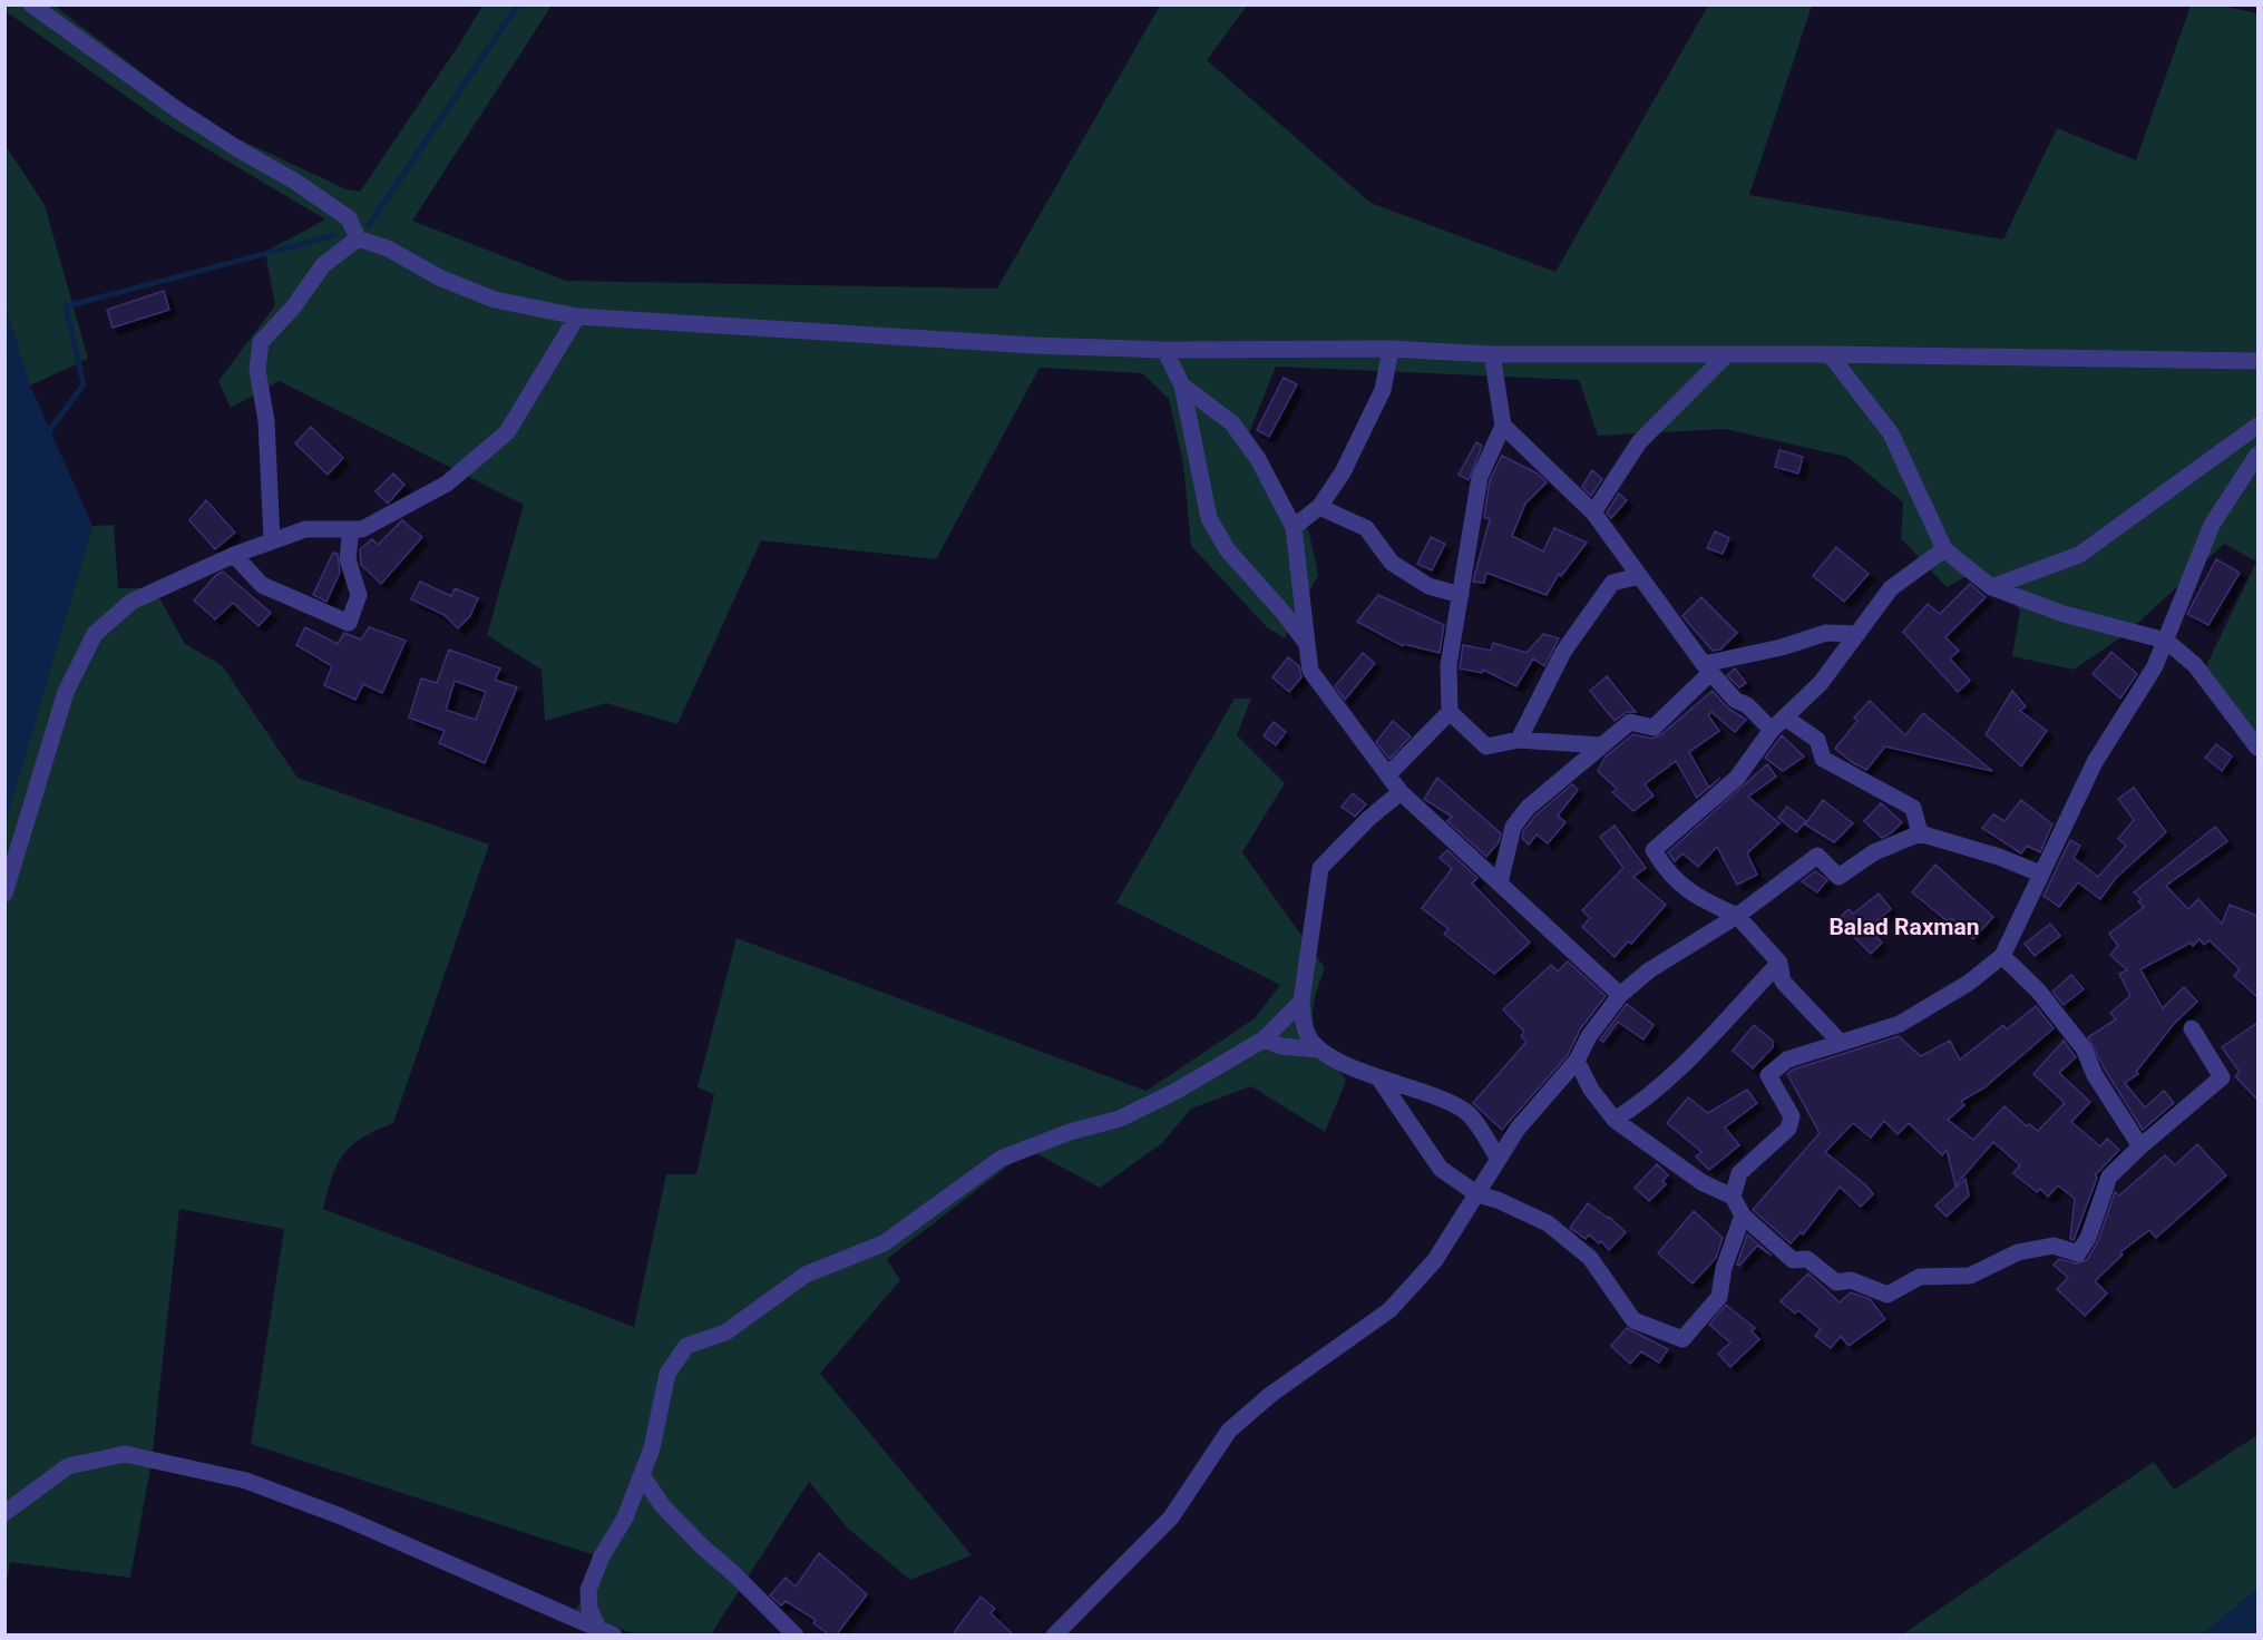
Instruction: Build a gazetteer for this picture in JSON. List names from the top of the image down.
{
  "districts": ["Balad Raxman"]
}
